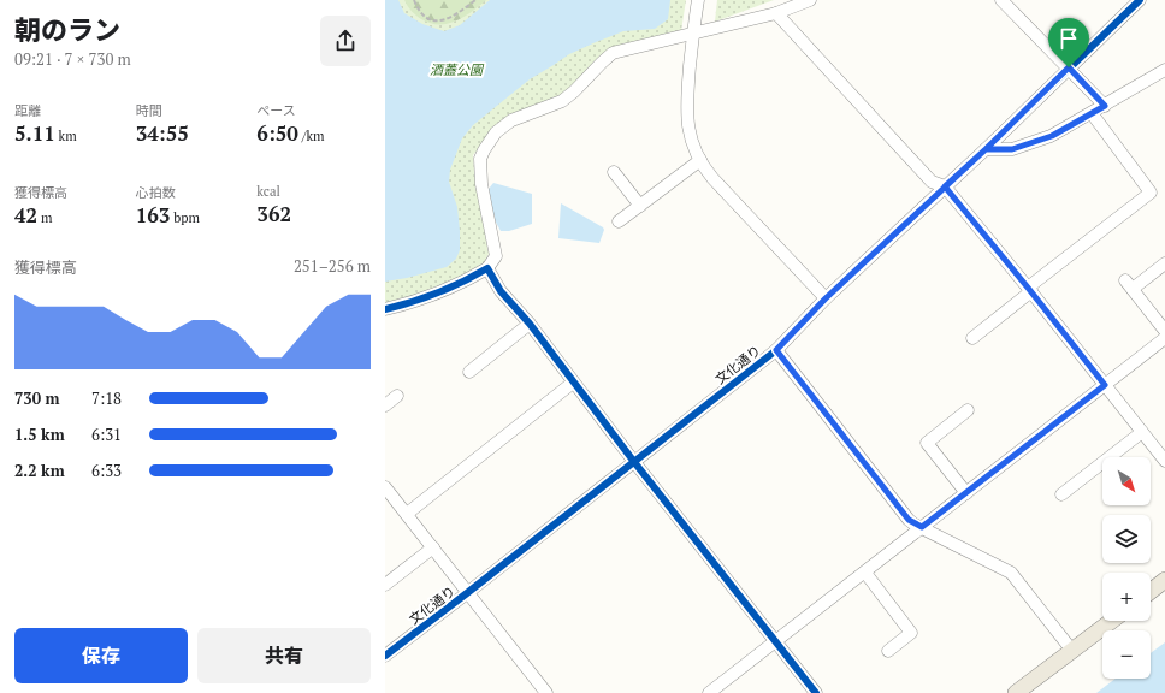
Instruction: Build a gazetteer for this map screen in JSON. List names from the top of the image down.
{
  "streets": {
    "street": ["文化通り"]
  },
  "parks": ["酒蓋公園"],
  "north": "bottom right",
  "page": {
    "heading": ["朝のラン", "09:21 · 7 × 730 m"],
    "stats": [
      ["距離", "5.11 km"],
      ["時間", "34:55"],
      ["ペース", "6:50 /km"],
      ["獲得標高", "42 m"],
      ["心拍数", "163 bpm"],
      ["kcal", "362"]
    ],
    "chart": ["獲得標高", "251–256 m"],
    "list": [
      {
        "name": "730 m",
        "note": "7:18"
      },
      {
        "name": "1.5 km",
        "note": "6:31"
      },
      {
        "name": "2.2 km",
        "note": "6:33"
      }
    ],
    "map_buttons": ["+", "−"],
    "buttons": ["保存", "共有"]
  }
}
